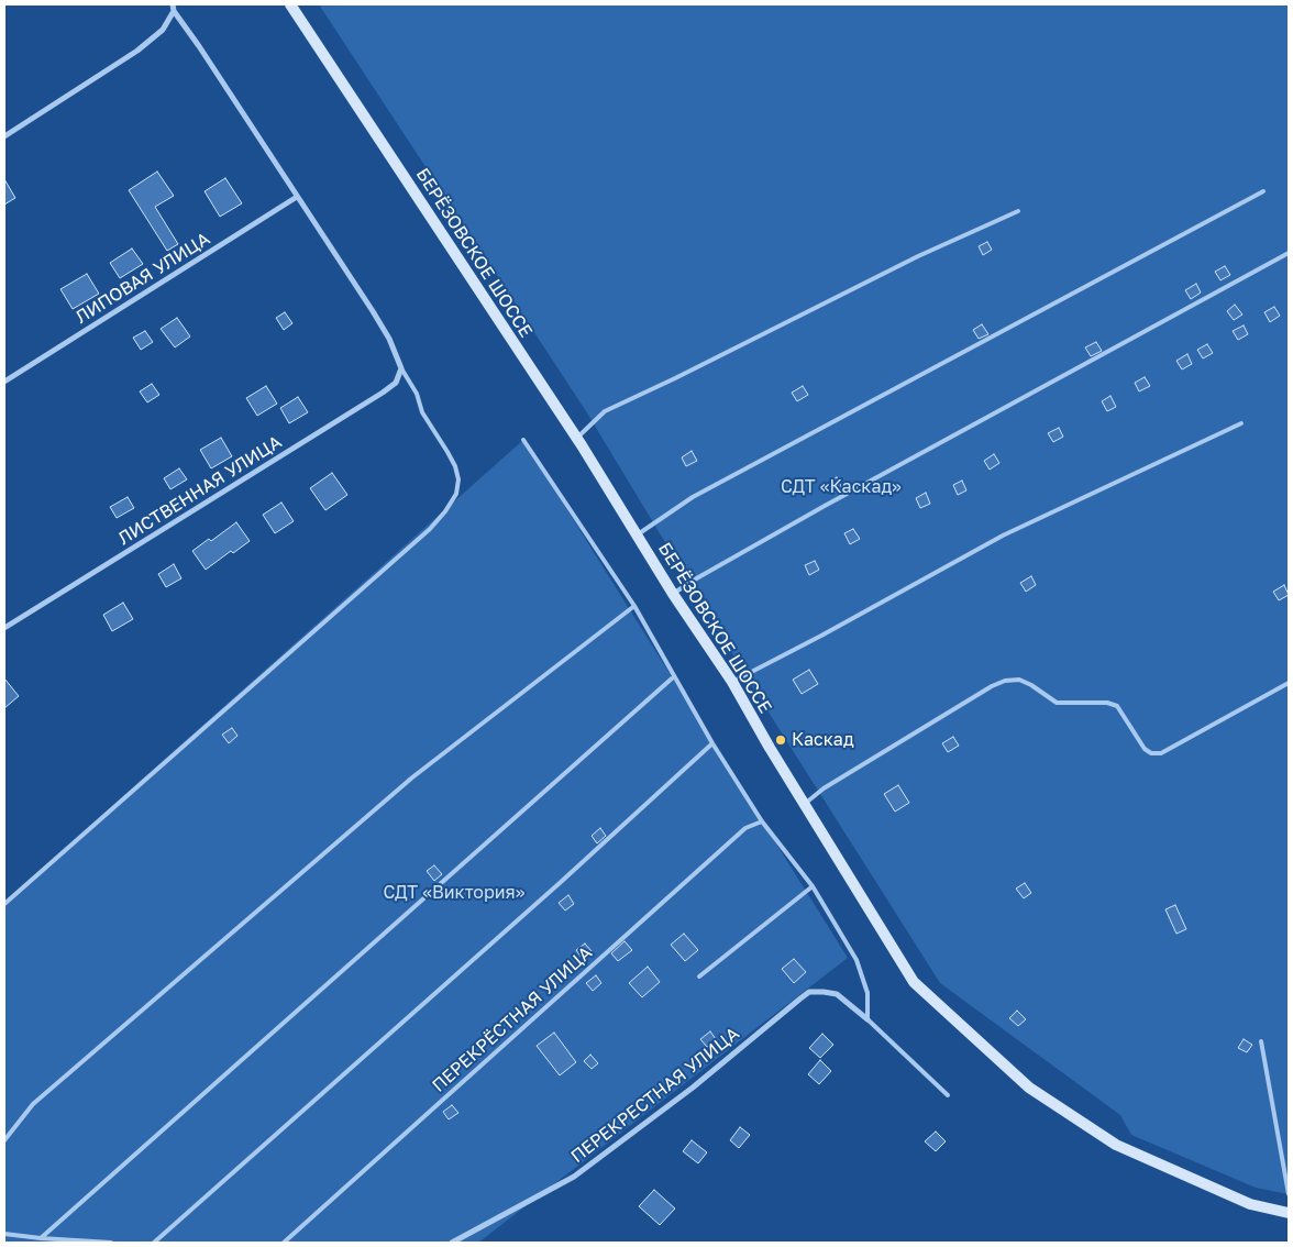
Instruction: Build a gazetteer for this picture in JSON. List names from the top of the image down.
{
  "streets": {
    "street": [
      "БЕРЁЗОВСКОЕ ШОССЕ",
      "ЛИПОВАЯ УЛИЦА",
      "ЛИСТВЕННАЯ УЛИЦА",
      "ПЕРЕКРЕСТНАЯ УЛИЦА"
    ],
    "lane": ["ПЕРЕКРЁСТНАЯ УЛИЦА"]
  },
  "parks": ["СДТ «Каскад»", "СДТ «Виктория»"],
  "places": ["Каскад"]
}
